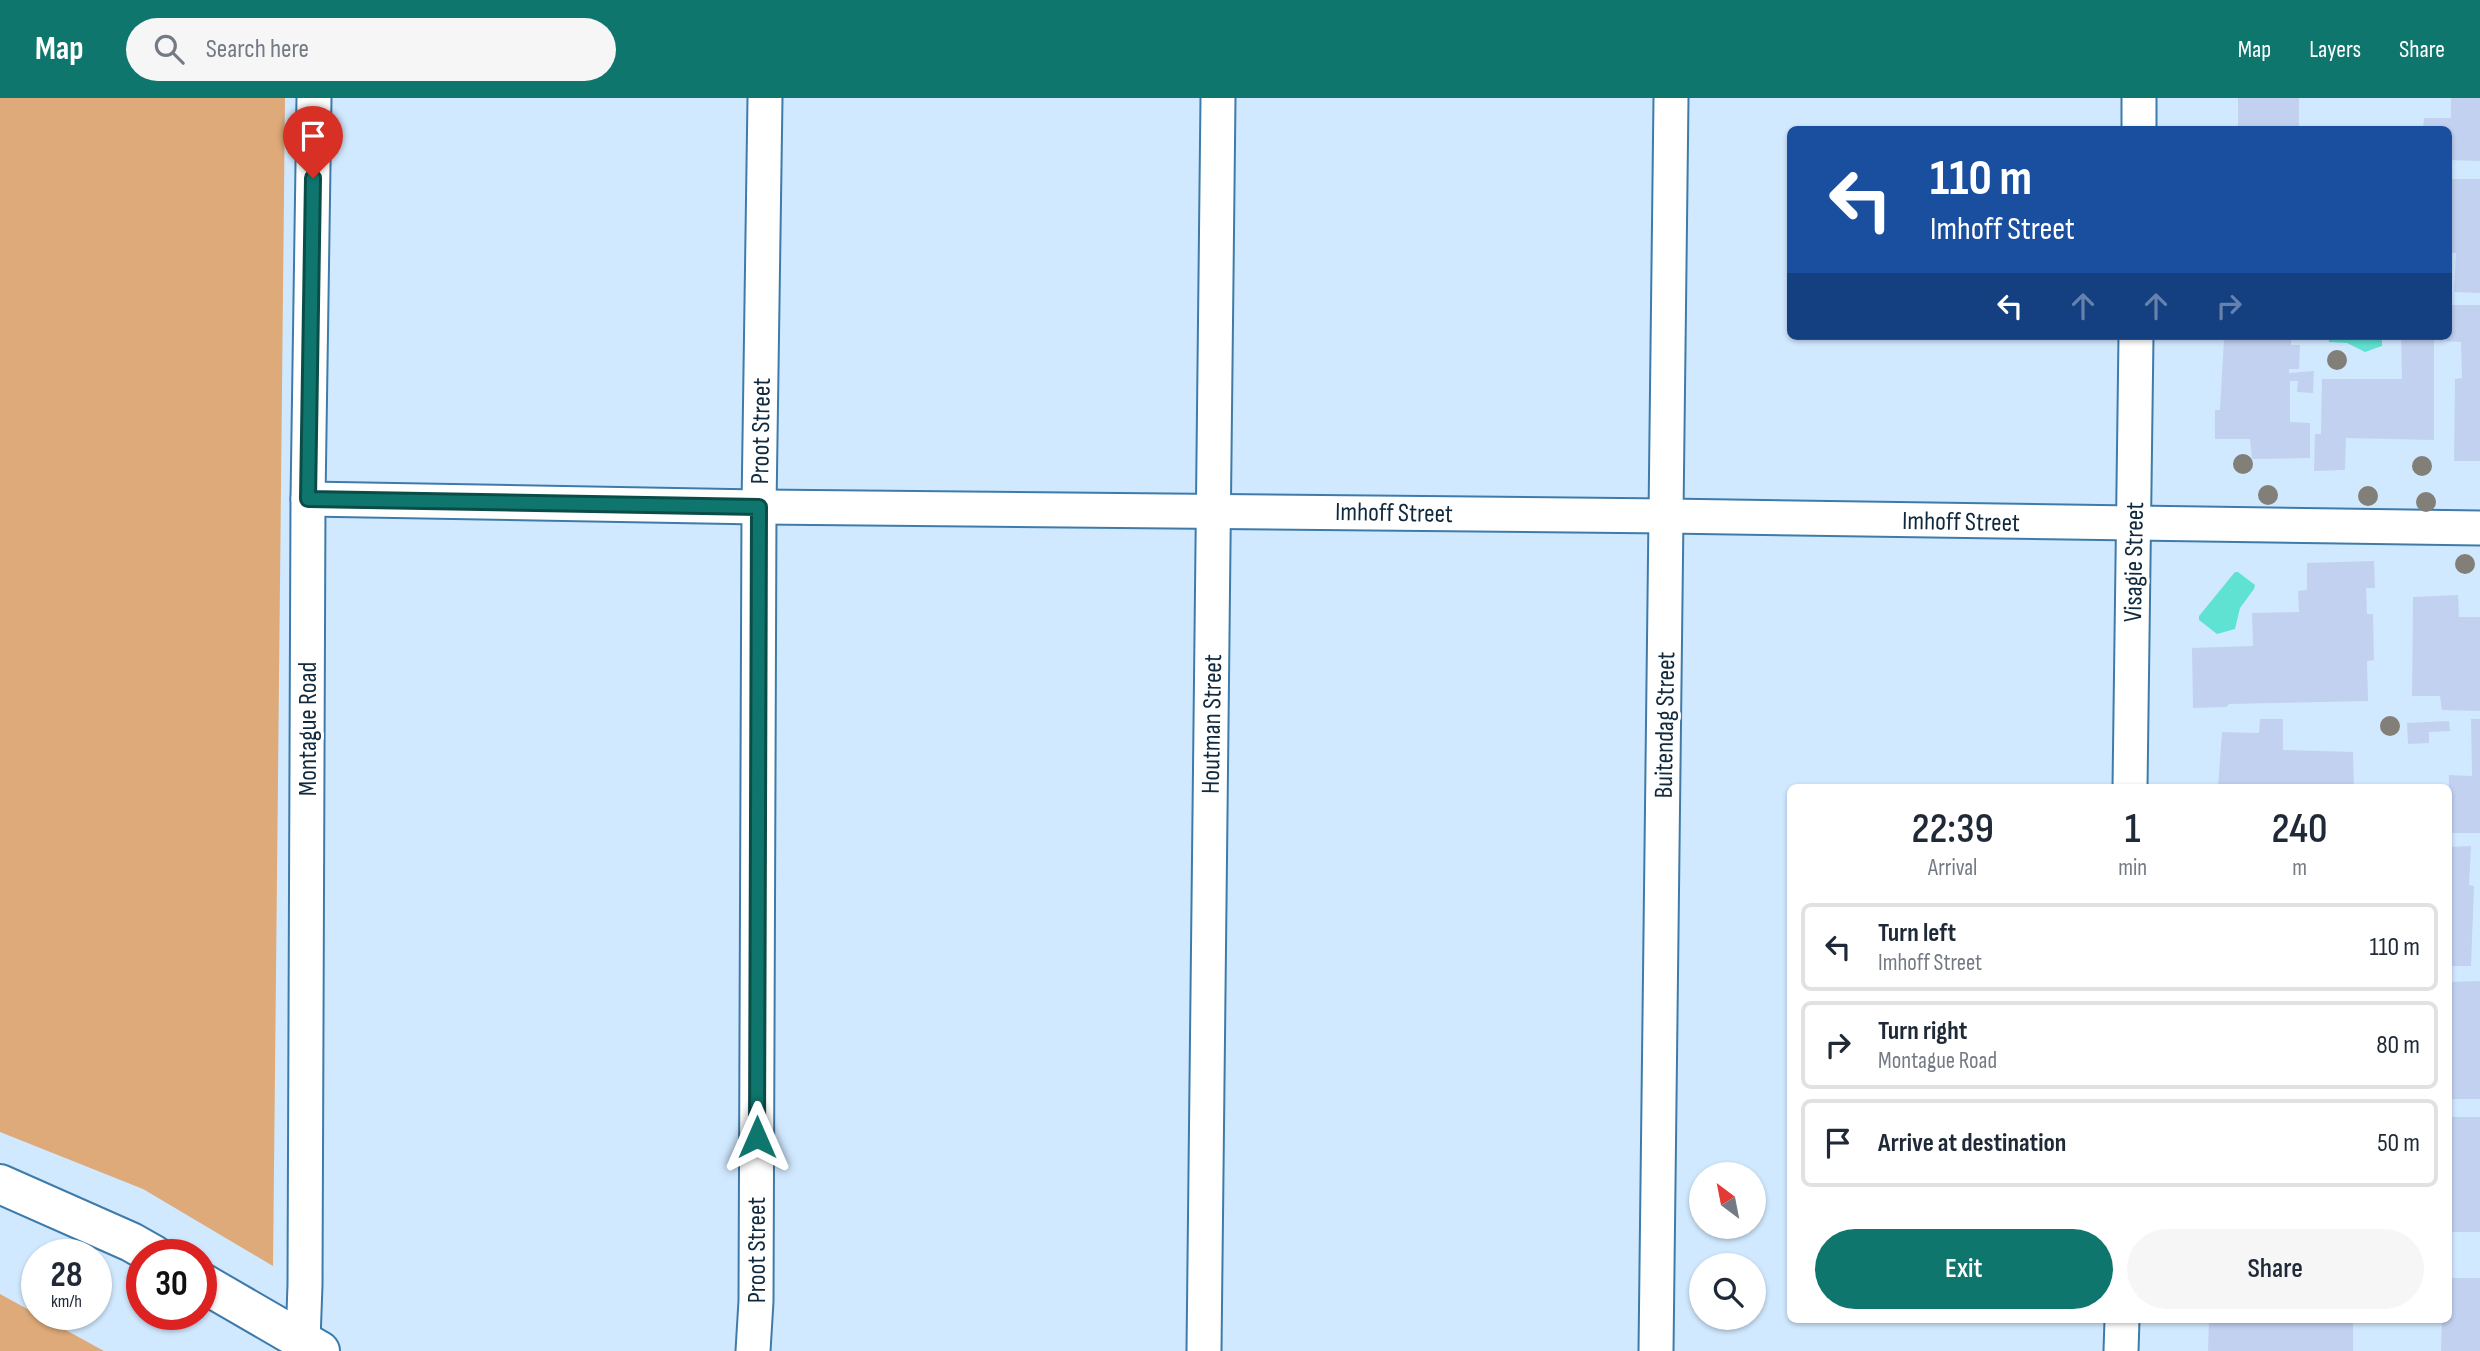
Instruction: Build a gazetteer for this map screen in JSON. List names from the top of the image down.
{
  "streets": {
    "street": [
      "Proot Street",
      "Imhoff Street",
      "Visagie Street",
      "Houtman Street",
      "Buitendag Street",
      "Montague Road"
    ]
  },
  "crossings": [
    ["Proot Street", "Imhoff Street"],
    ["Imhoff Street", "Visagie Street"],
    ["Imhoff Street", "Houtman Street"],
    ["Imhoff Street", "Buitendag Street"],
    ["Imhoff Street", "Montague Road"]
  ],
  "north": "top left",
  "page": {
    "header": "Map",
    "search": "Search here",
    "nav": ["Map", "Layers", "Share"],
    "turn": ["110 m", "Imhoff Street"],
    "eta": [
      "22:39",
      "Arrival",
      "1",
      "min",
      "240",
      "m"
    ],
    "list": [
      {
        "name": "Turn left",
        "note": "Imhoff Street",
        "value": "110 m"
      },
      {
        "name": "Turn right",
        "note": "Montague Road",
        "value": "80 m"
      },
      {
        "name": "Arrive at destination",
        "value": "50 m"
      }
    ],
    "buttons": ["Exit", "Share"],
    "speed": "28 km/h",
    "limit": "30"
  }
}
